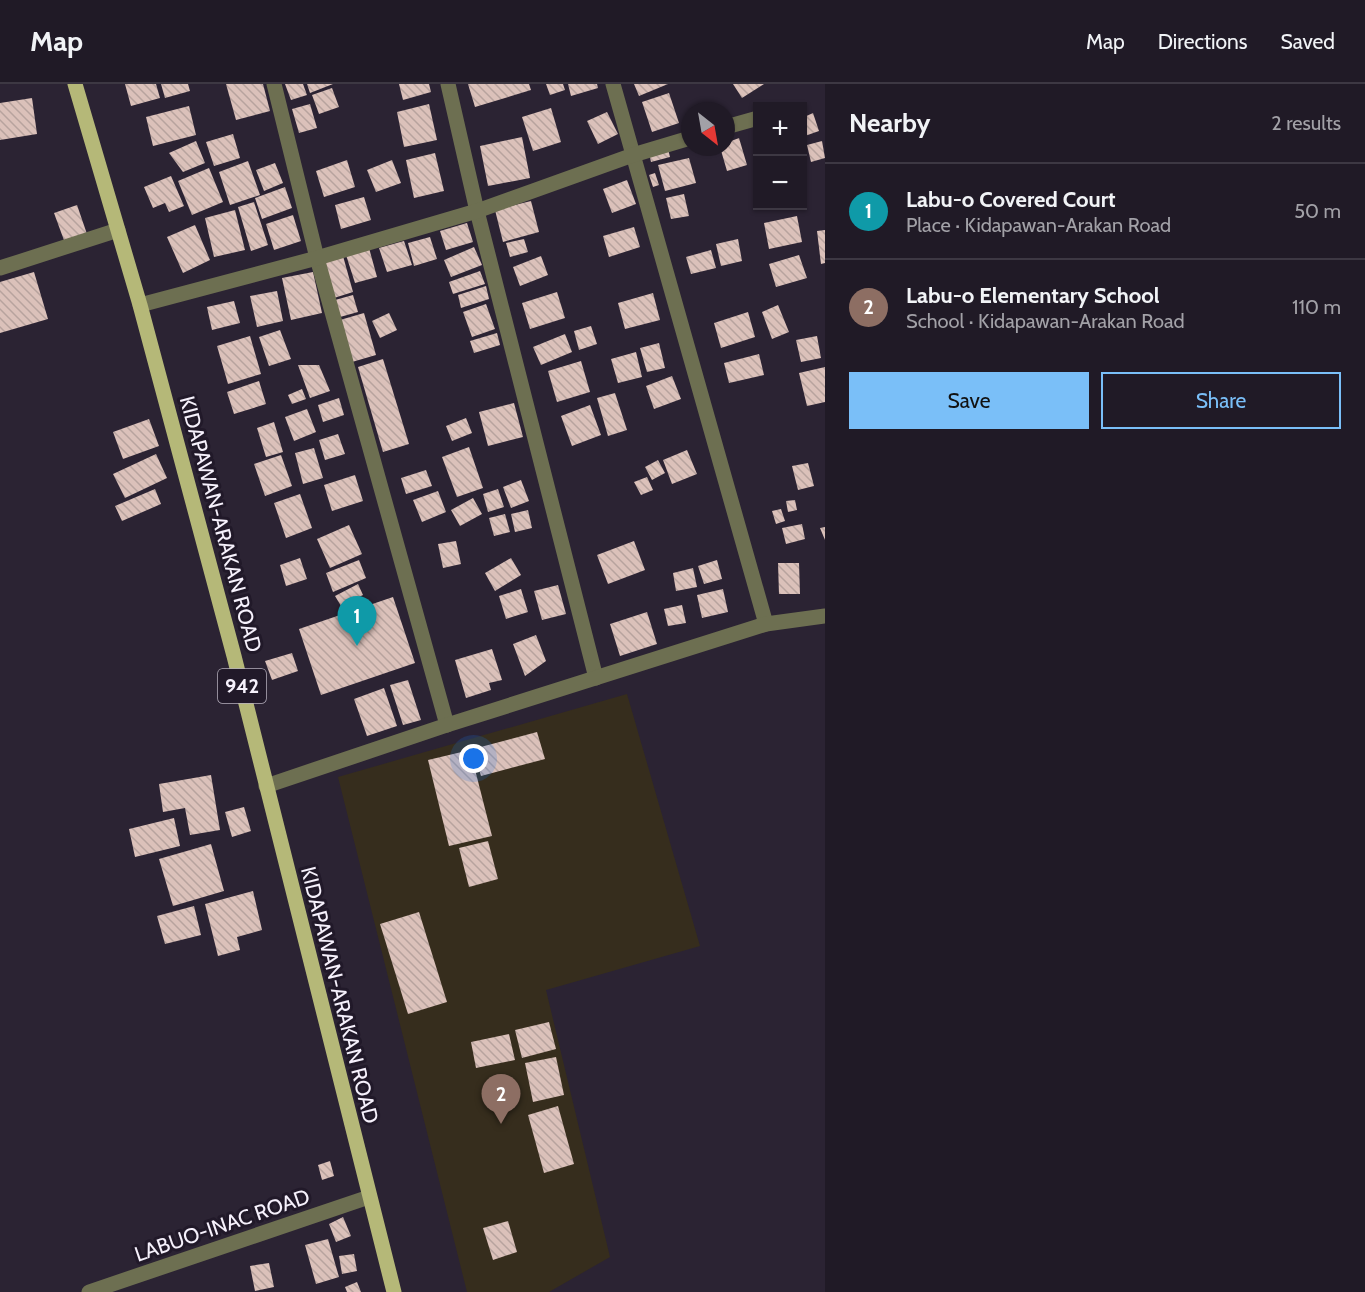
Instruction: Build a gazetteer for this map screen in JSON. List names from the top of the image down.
{
  "streets": {
    "main road": ["KIDAPAWAN-ARAKAN ROAD", "942"],
    "street": ["LABUO-INAC ROAD"]
  },
  "crossings": [
    ["KIDAPAWAN-ARAKAN ROAD", "LABUO-INAC ROAD"]
  ],
  "north": "bottom right",
  "page": {
    "header": "Map",
    "nav": ["Map", "Directions", "Saved"],
    "heading": ["Nearby", "2 results"],
    "map_buttons": ["+", "−"],
    "list": [
      {
        "mark": "1",
        "name": "Labu-o Covered Court",
        "note": "Place · Kidapawan-Arakan Road",
        "value": "50 m"
      },
      {
        "mark": "2",
        "name": "Labu-o Elementary School",
        "note": "School · Kidapawan-Arakan Road",
        "value": "110 m"
      }
    ],
    "buttons": ["Save", "Share"],
    "pins": ["1", "2"]
  }
}
